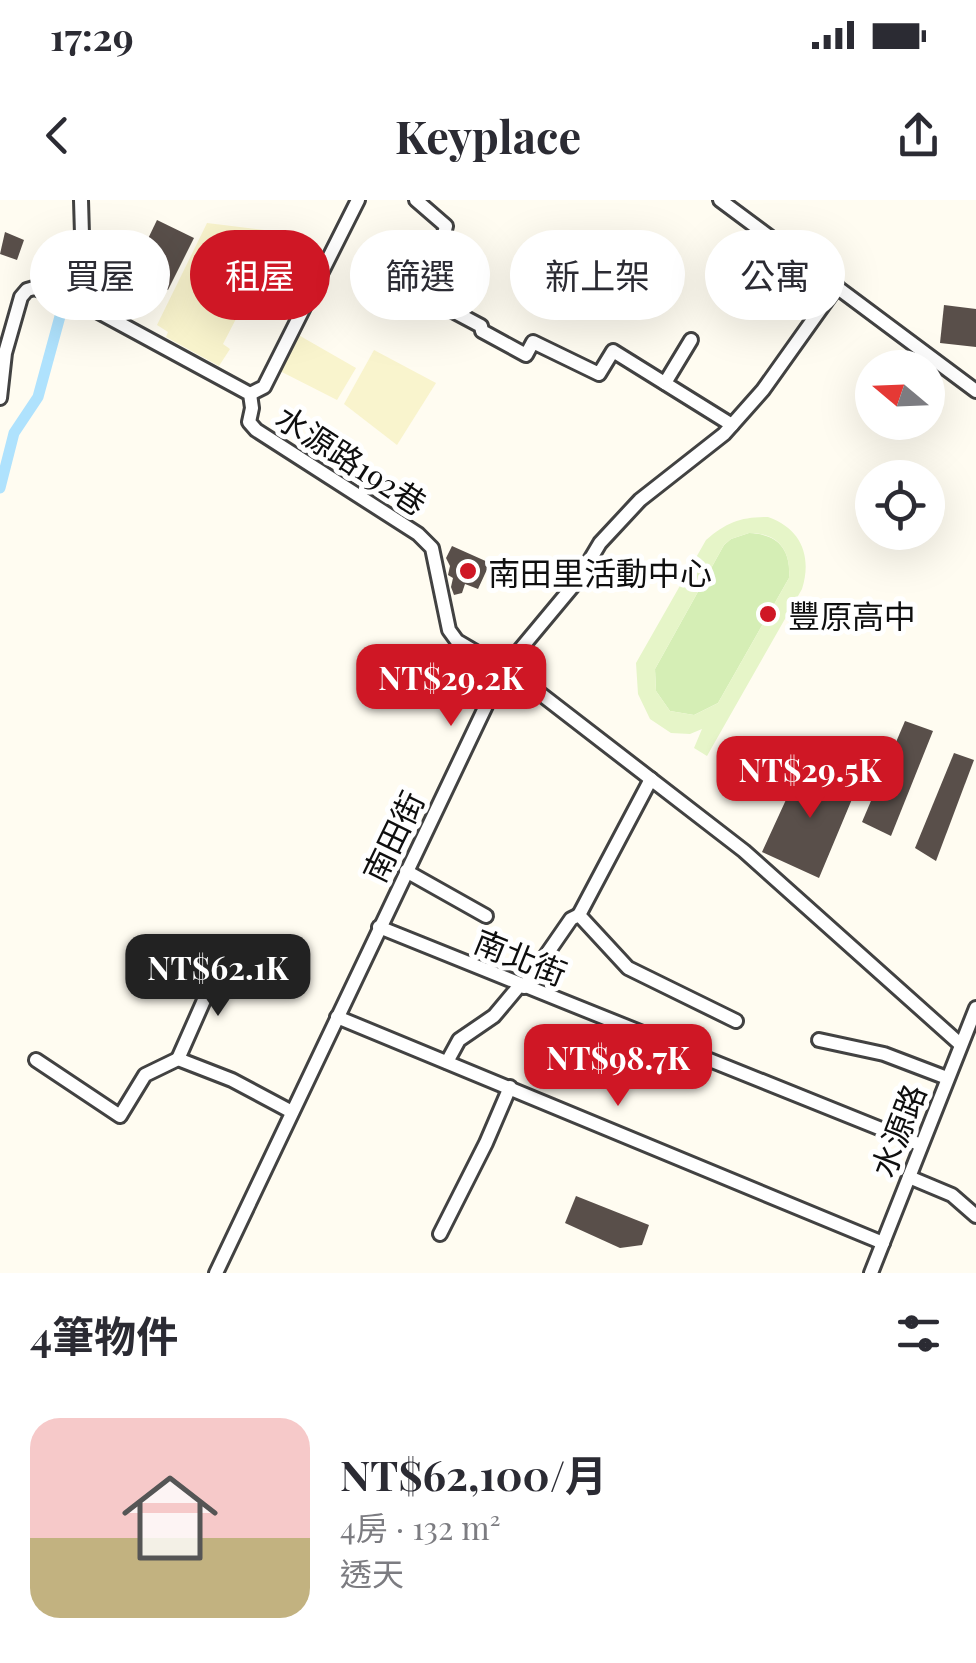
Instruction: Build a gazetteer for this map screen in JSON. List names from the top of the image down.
{
  "streets": {
    "street": [
      "水源路192巷",
      "南田街",
      "南北街",
      "水源路"
    ]
  },
  "crossings": [
    ["水源路192巷", "南田街"],
    ["水源路192巷", "水源路"],
    ["南田街", "南北街"],
    ["南北街", "水源路"]
  ],
  "places": ["南田里活動中心", "豐原高中"],
  "north": "left",
  "page": {
    "status": "17:29",
    "header": "Keyplace",
    "chip": [
      "買屋",
      "租屋",
      "篩選",
      "新上架",
      "公寓"
    ],
    "price": [
      "NT$29.2K",
      "NT$29.5K",
      "NT$62.1K",
      "NT$98.7K"
    ],
    "heading": "4筆物件",
    "list": [
      {
        "name": "NT$62,100/月",
        "note": "4房 · 132 m² · 透天"
      }
    ]
  }
}
